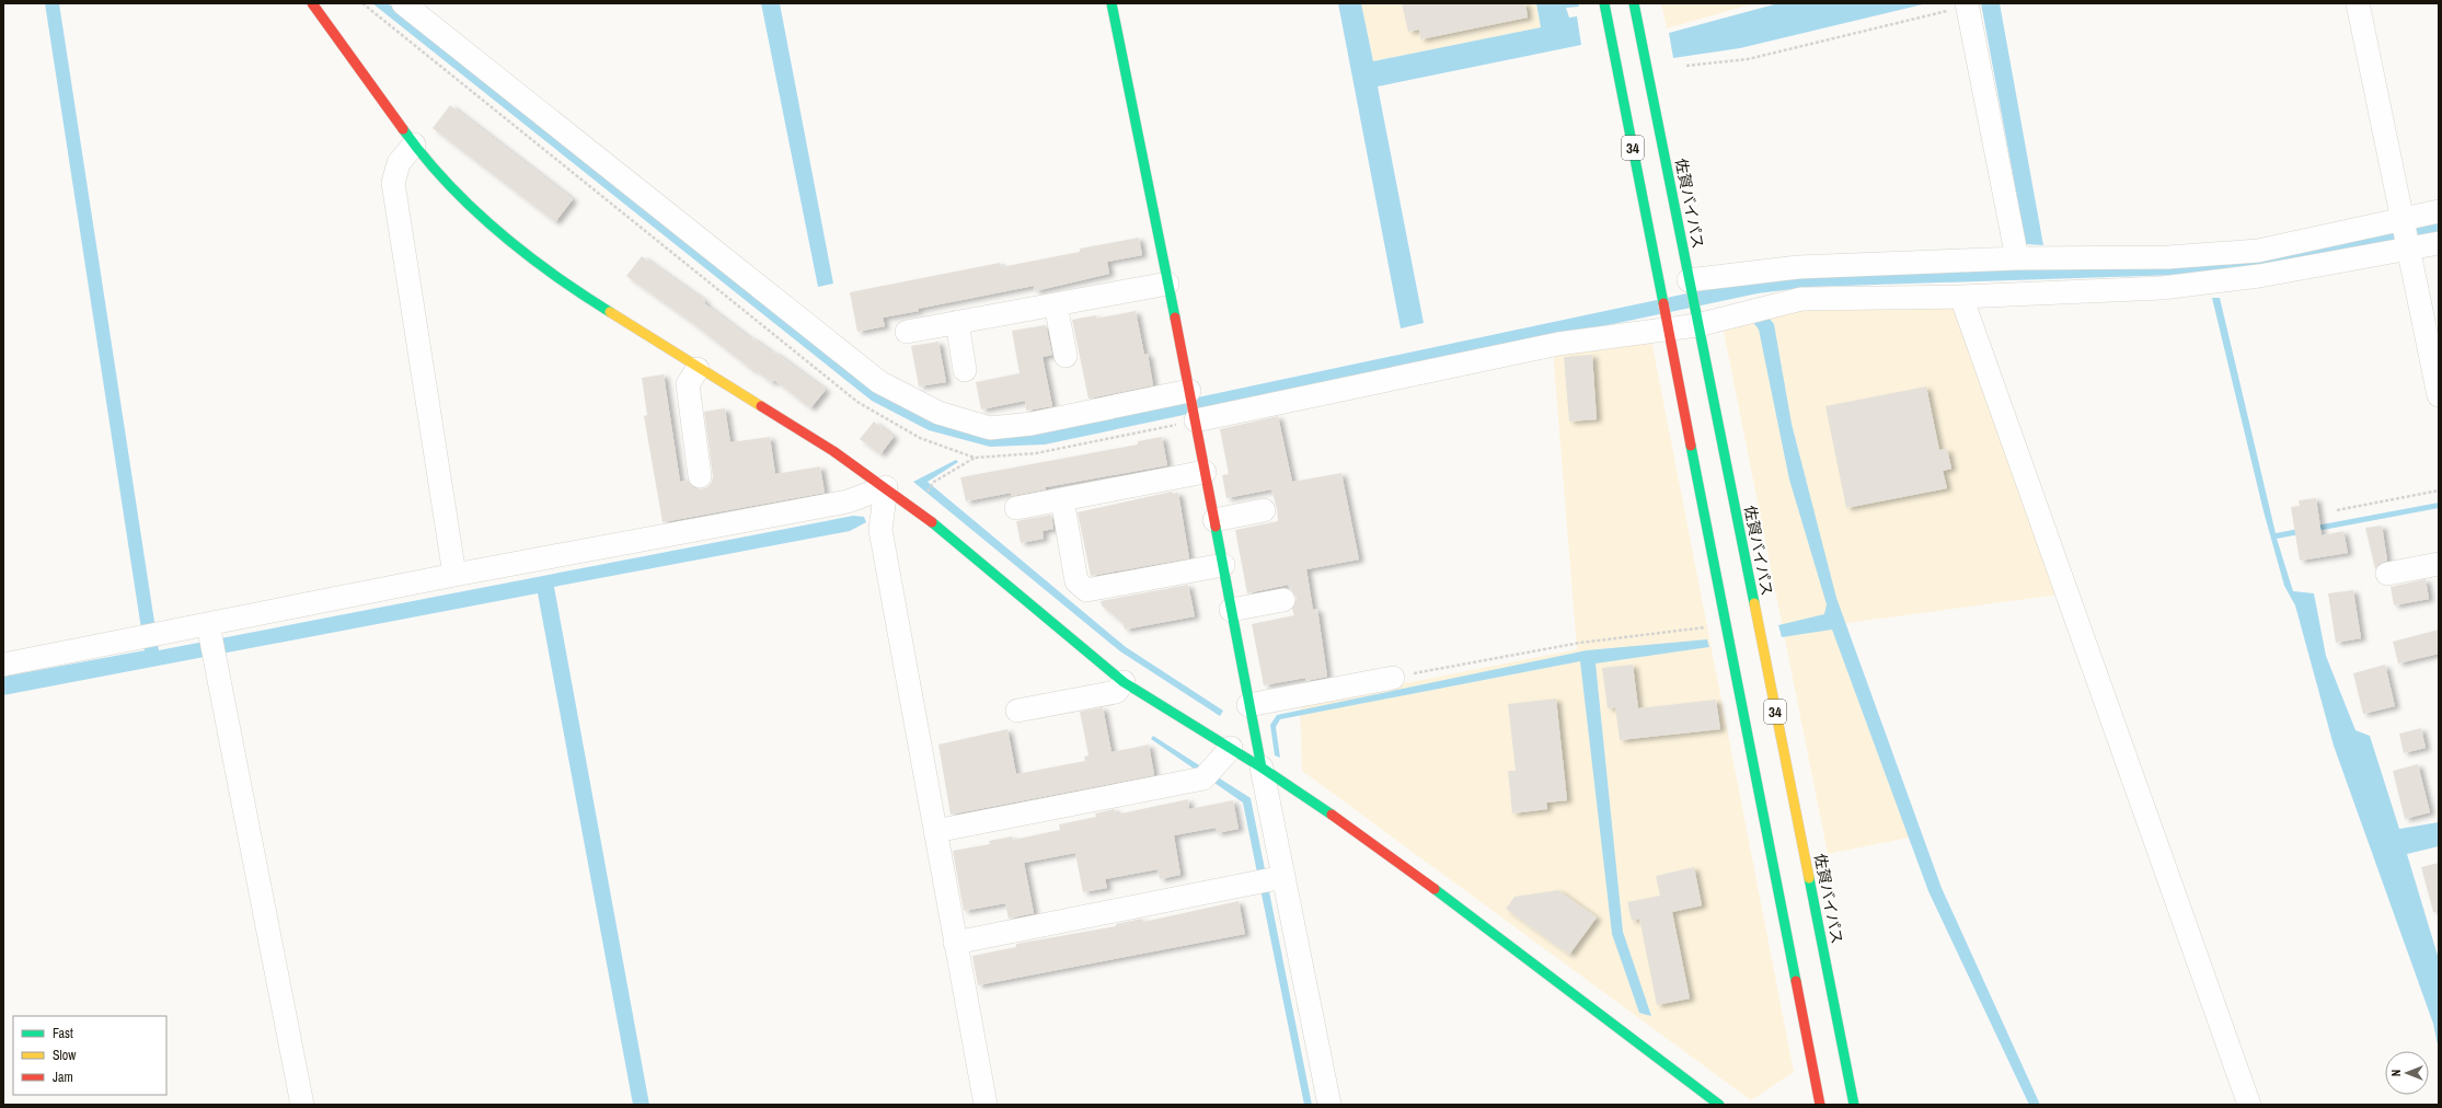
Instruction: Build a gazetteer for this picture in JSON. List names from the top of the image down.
{
  "streets": {
    "main road": ["34", "佐賀バイパス"]
  },
  "legend": ["Fast", "Slow", "Jam"],
  "north": "left"
}
